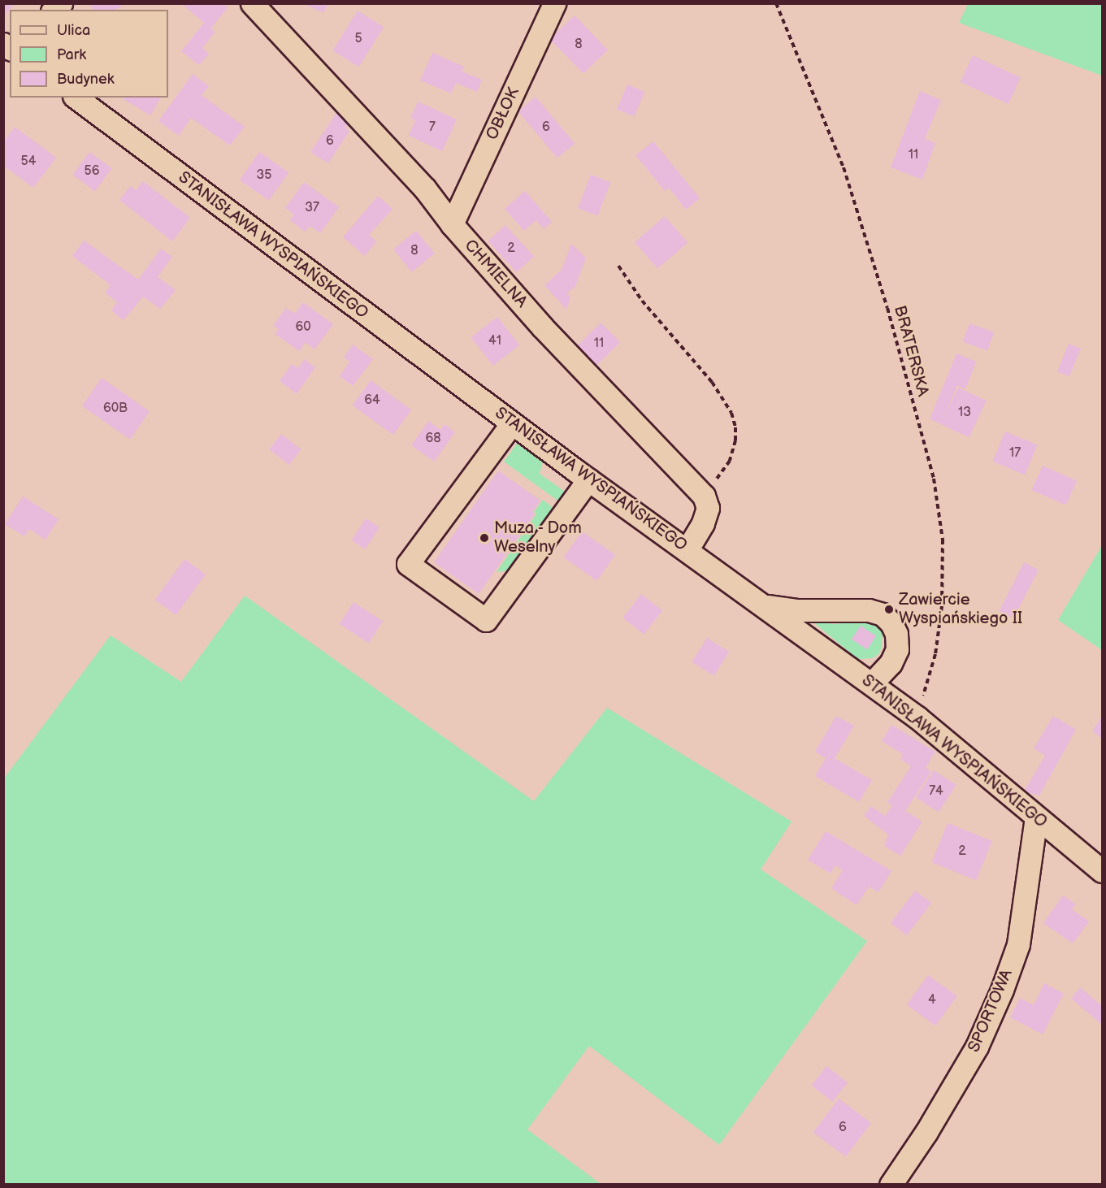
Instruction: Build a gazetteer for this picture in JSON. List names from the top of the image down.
{
  "streets": {
    "street": [
      "OBŁOK",
      "STANISŁAWA WYSPIAŃSKIEGO",
      "CHMIELNA",
      "SPORTOWA"
    ],
    "path": ["BRATERSKA"]
  },
  "crossings": [
    ["OBŁOK", "CHMIELNA"],
    ["STANISŁAWA WYSPIAŃSKIEGO", "BRATERSKA"],
    ["STANISŁAWA WYSPIAŃSKIEGO", "SPORTOWA"]
  ],
  "places": ["Muza - Dom Weselny", "Zawiercie Wyspiańskiego II"],
  "house_numbers": [
    "5",
    "8",
    "7",
    "6",
    "6",
    "11",
    "54",
    "56",
    "35",
    "37",
    "2",
    "8",
    "60",
    "41",
    "11",
    "64",
    "60B",
    "13",
    "68",
    "17",
    "74",
    "2",
    "4",
    "6"
  ],
  "legend": ["Ulica", "Park", "Budynek"]
}
